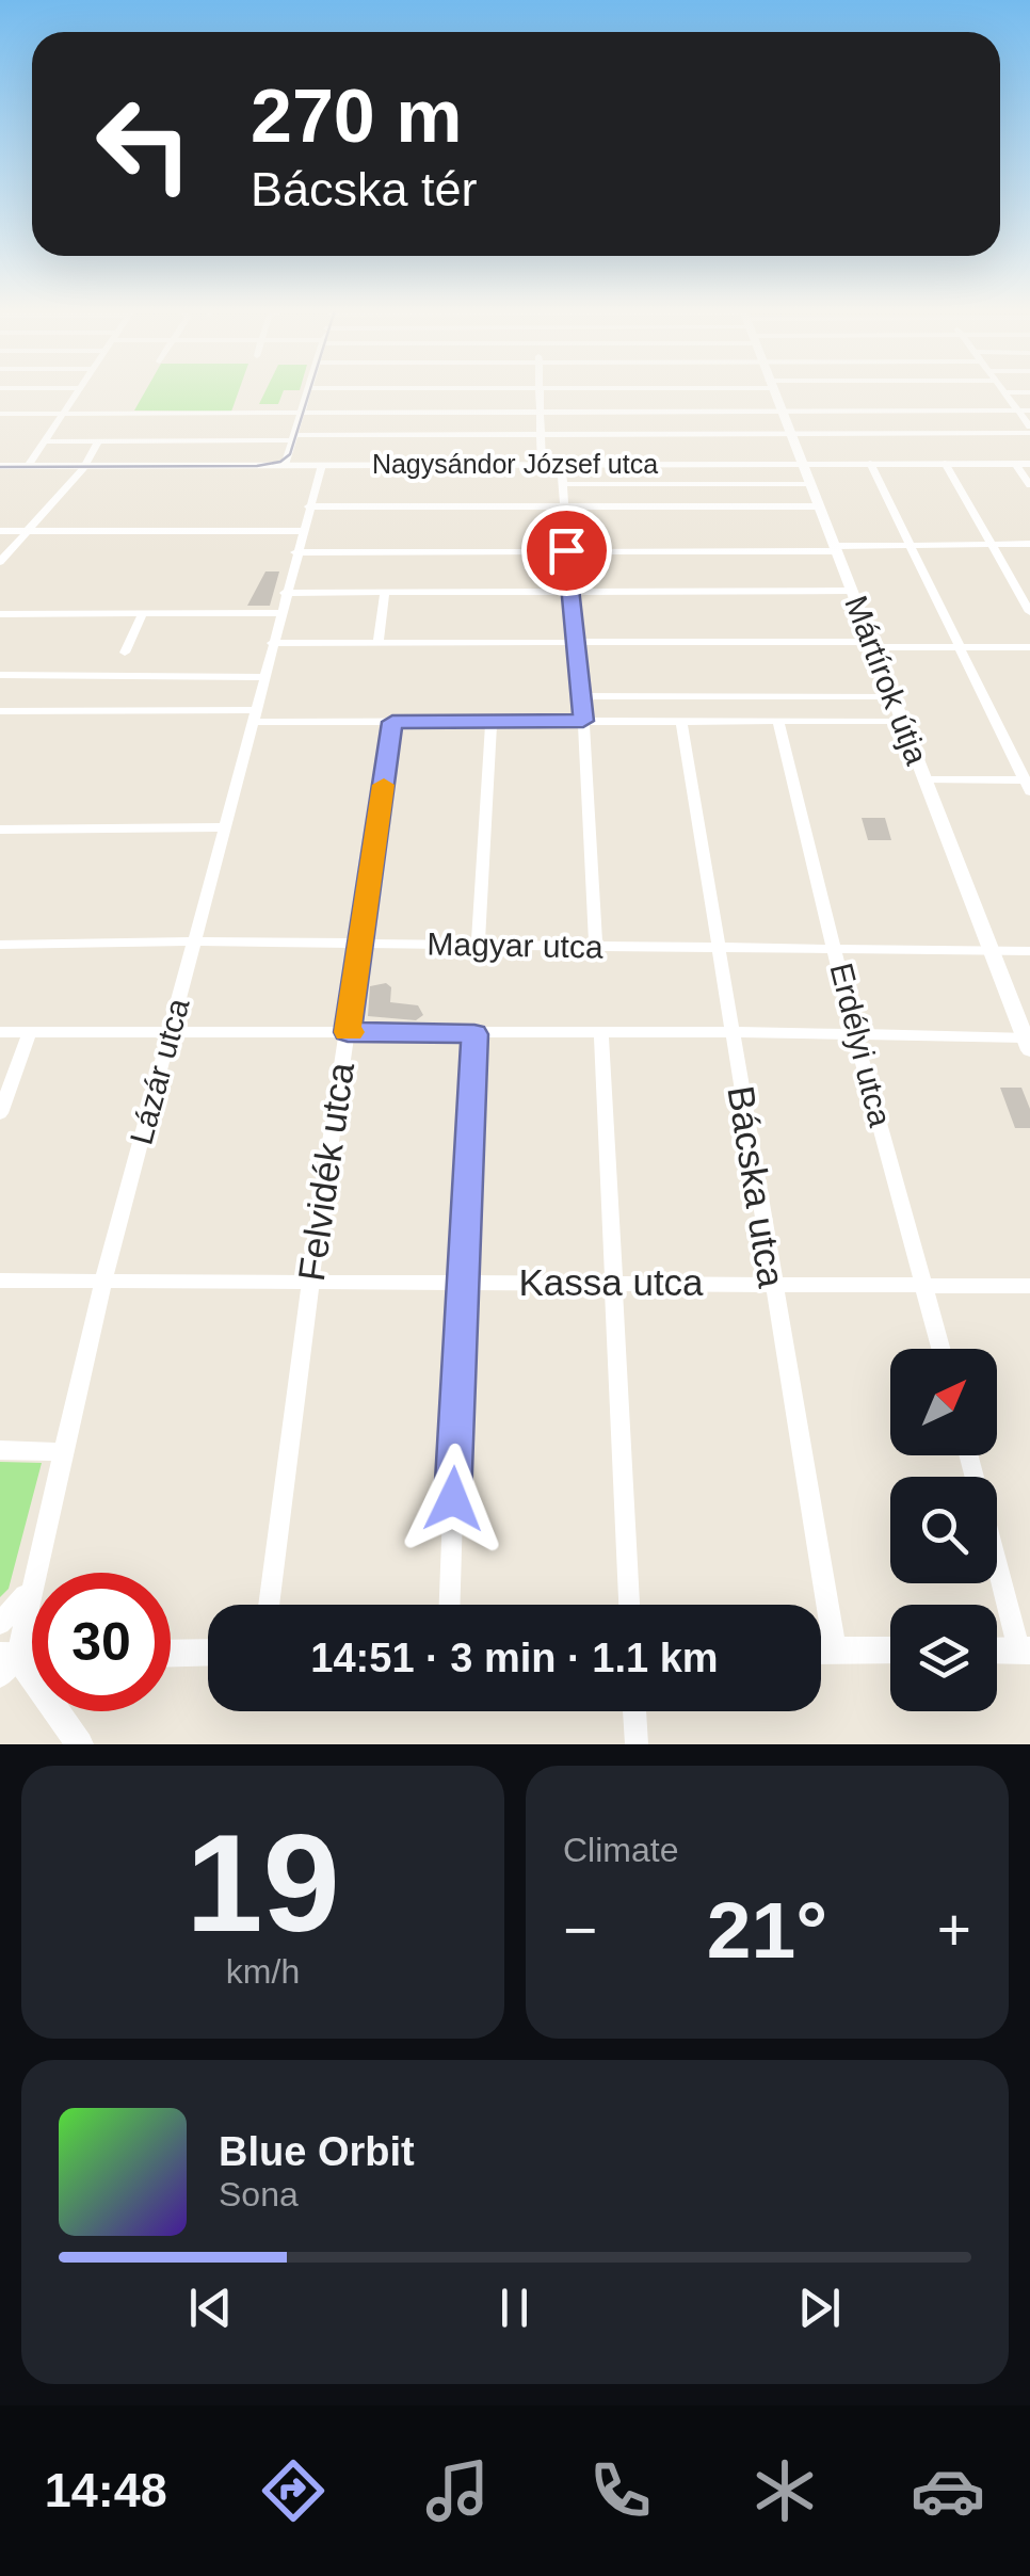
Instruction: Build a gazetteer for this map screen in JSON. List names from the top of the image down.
{
  "streets": {
    "street": [
      "Nagysándor József utca",
      "Mártírok útja",
      "Magyar utca",
      "Erdélyi utca",
      "Lázár utca",
      "Felvidék utca",
      "Bácska utca",
      "Kassa utca"
    ]
  },
  "crossings": [
    ["Nagysándor József utca", "Mártírok útja"],
    ["Nagysándor József utca", "Lázár utca"],
    ["Mártírok útja", "Magyar utca"],
    ["Magyar utca", "Erdélyi utca"],
    ["Magyar utca", "Lázár utca"],
    ["Magyar utca", "Felvidék utca"],
    ["Magyar utca", "Bácska utca"],
    ["Erdélyi utca", "Kassa utca"],
    ["Lázár utca", "Kassa utca"],
    ["Felvidék utca", "Kassa utca"],
    ["Bácska utca", "Kassa utca"]
  ],
  "north": "top right",
  "page": {
    "turn": ["270 m", "Bácska tér"],
    "limit": "30",
    "trip": "14:51 · 3 min · 1.1 km",
    "tile": [
      ["19", "km/h"],
      "Climate"
    ],
    "heat": ["−", "21°", "+"],
    "song": ["Blue Orbit", "Sona"],
    "tabs": "14:48"
  }
}
